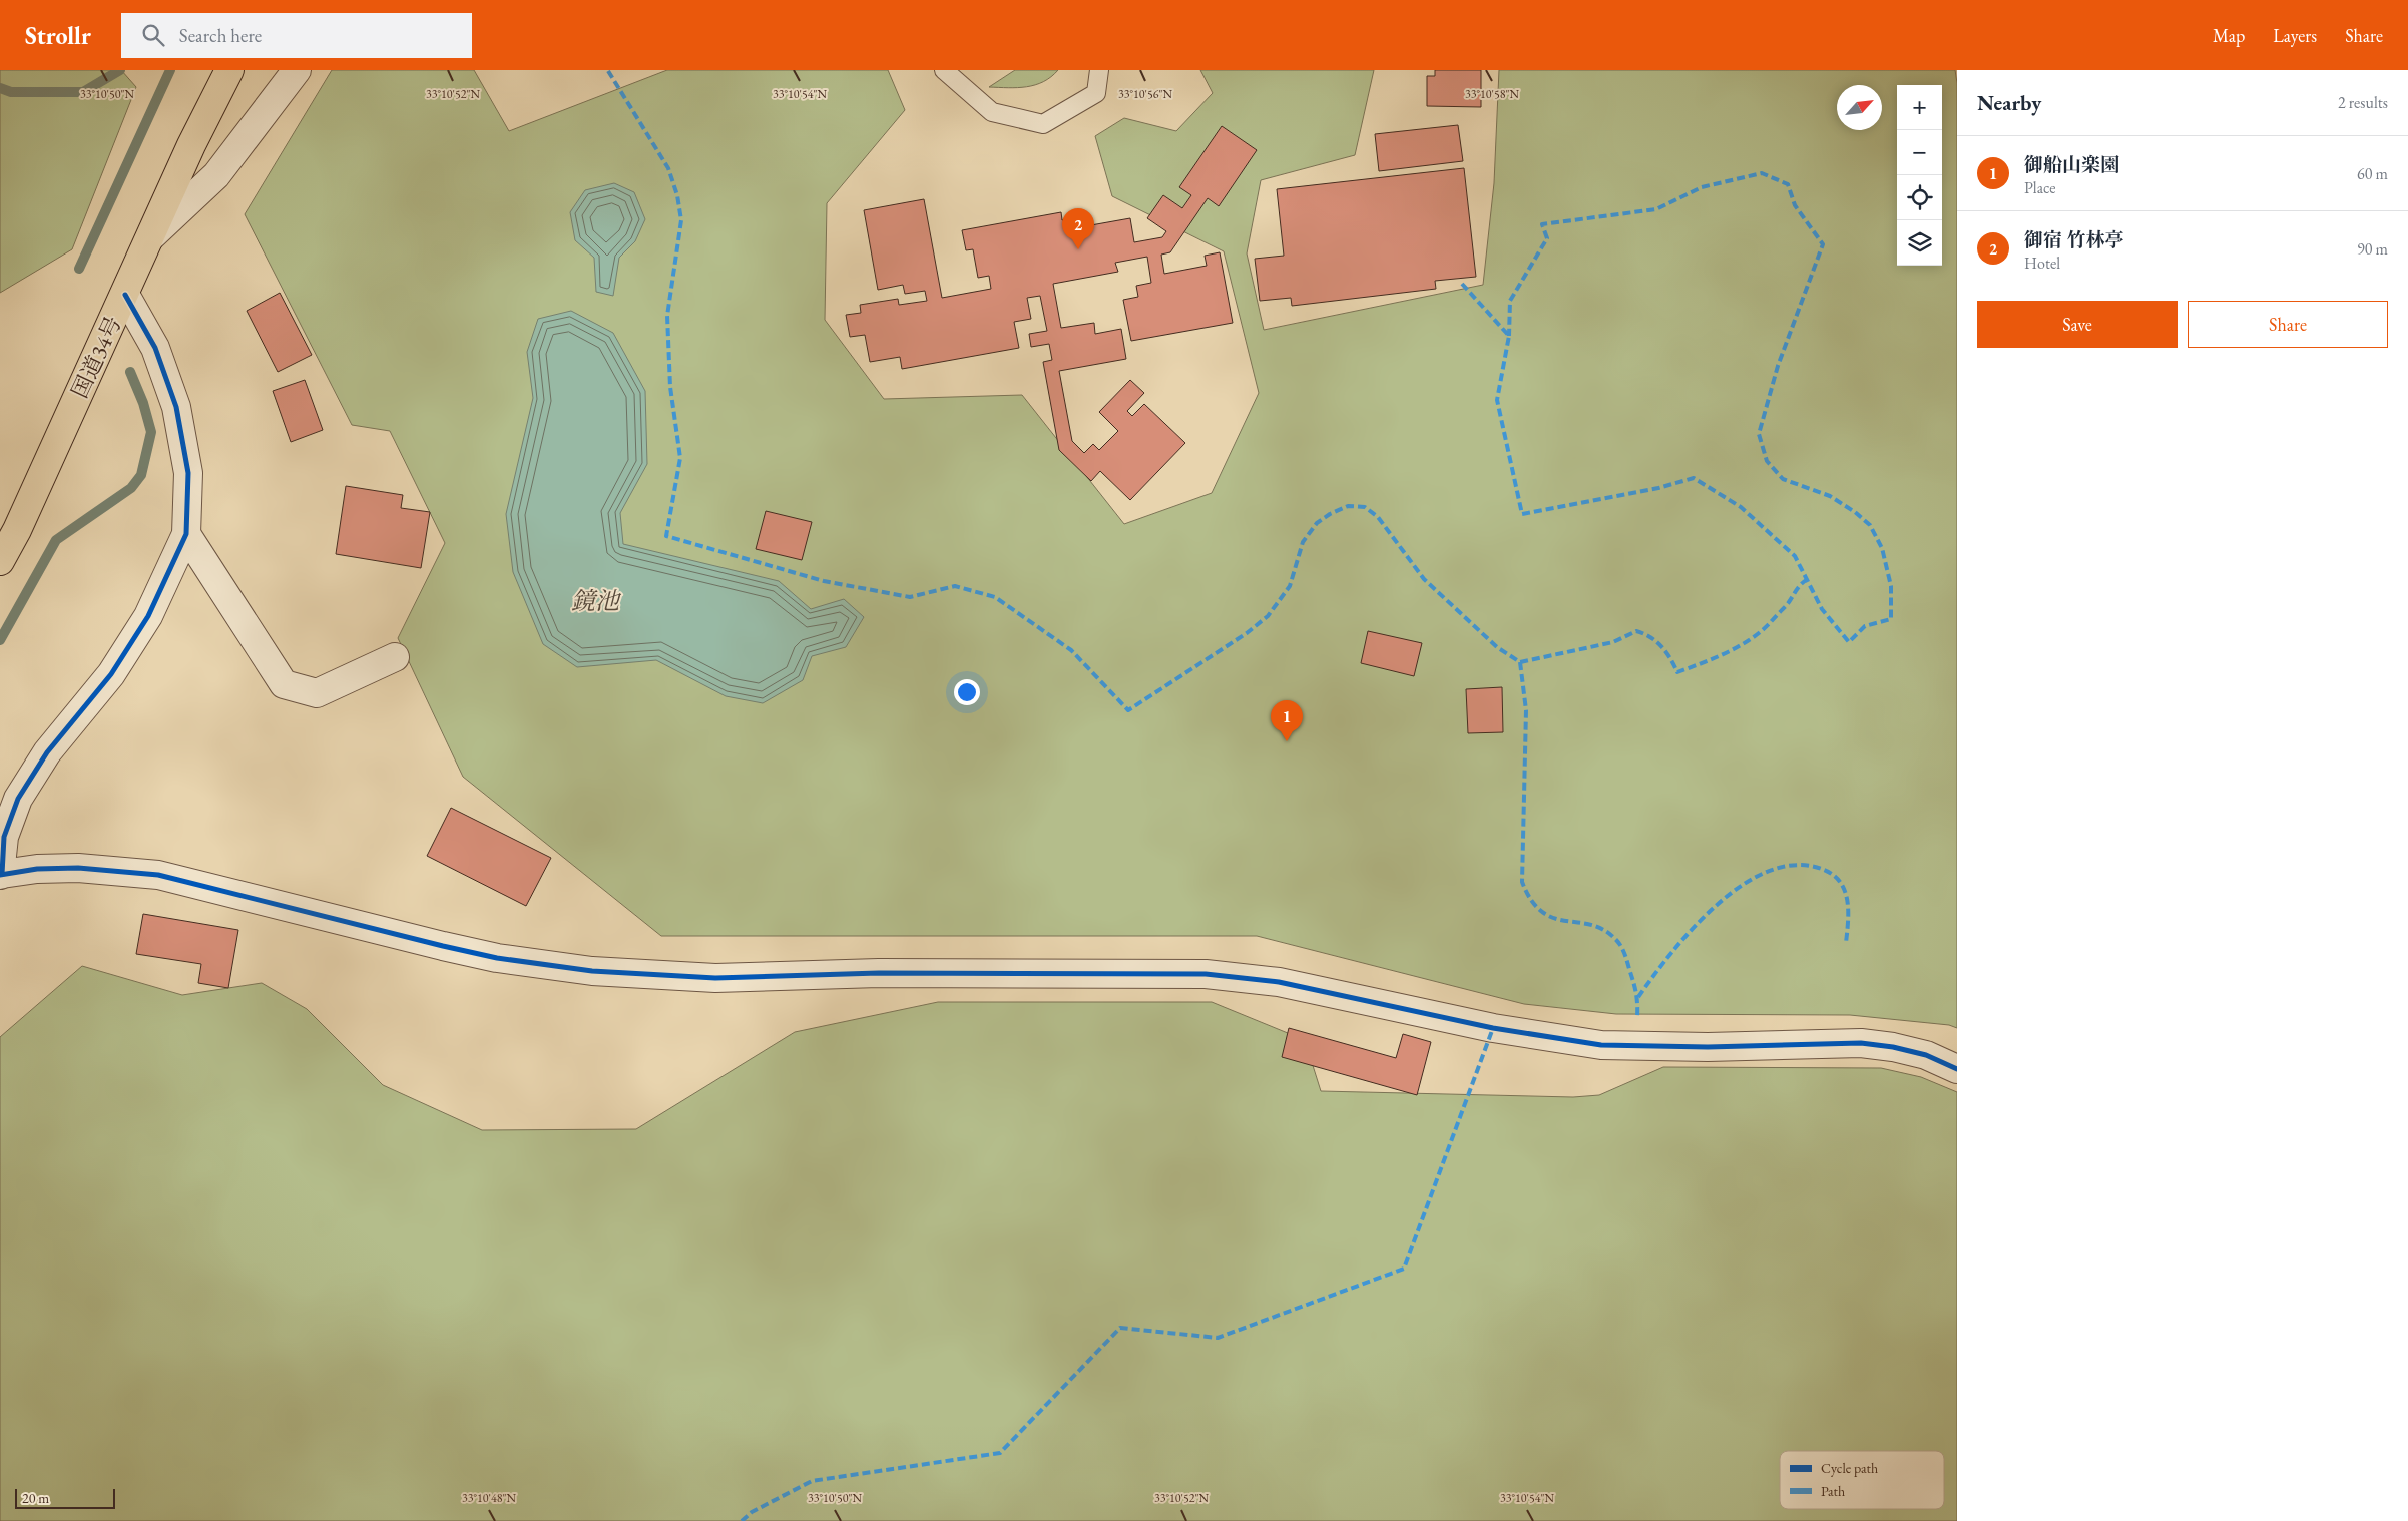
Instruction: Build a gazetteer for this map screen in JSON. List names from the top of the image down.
{
  "streets": {
    "highway": ["国道34号"]
  },
  "water": ["鏡池"],
  "legend": ["Cycle path", "Path"],
  "scale_bar": "20 m",
  "north": "top right",
  "page": {
    "header": "Strollr",
    "search": "Search here",
    "nav": ["Map", "Layers", "Share"],
    "heading": ["Nearby", "2 results"],
    "map_buttons": ["+", "−"],
    "list": [
      {
        "mark": "1",
        "name": "御船山楽園",
        "note": "Place",
        "value": "60 m"
      },
      {
        "mark": "2",
        "name": "御宿 竹林亭",
        "note": "Hotel",
        "value": "90 m"
      }
    ],
    "pins": ["2", "1"],
    "buttons": ["Save", "Share"],
    "scale": "20 m"
  },
  "coordinates": [
    "33°10'50\"N",
    "33°10'52\"N",
    "33°10'54\"N",
    "33°10'56\"N",
    "33°10'58\"N",
    "33°10'48\"N"
  ]
}
